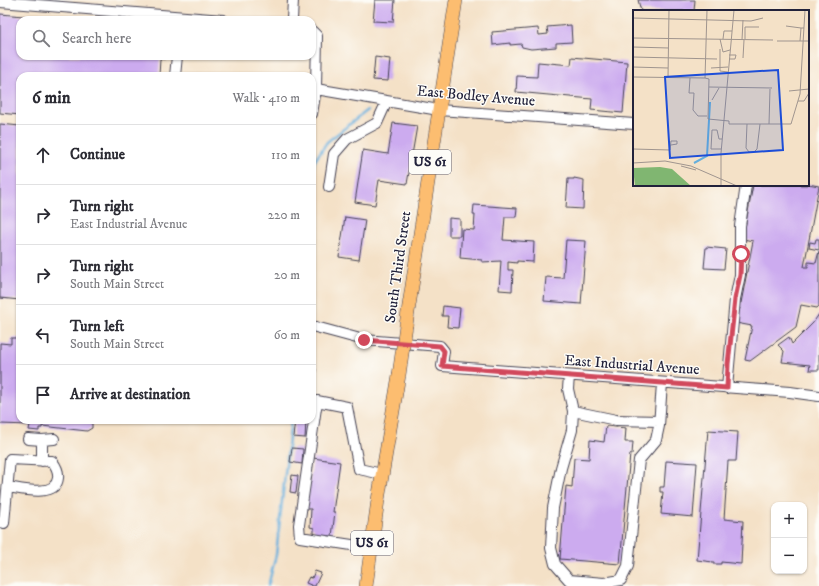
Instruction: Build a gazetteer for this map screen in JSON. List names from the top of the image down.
{
  "streets": {
    "main road": ["US 61", "South Third Street"],
    "street": ["East Bodley Avenue", "East Industrial Avenue"]
  },
  "crossings": [
    ["East Bodley Avenue", "South Third Street"]
  ],
  "page": {
    "search": "Search here",
    "heading": ["6 min", "Walk · 410 m"],
    "list": [
      ["Continue", "110 m"],
      ["Turn right", "East Industrial Avenue", "220 m"],
      ["Turn right", "South Main Street", "20 m"],
      ["Turn left", "South Main Street", "60 m"],
      "Arrive at destination"
    ],
    "map_buttons": ["+", "−"]
  }
}
